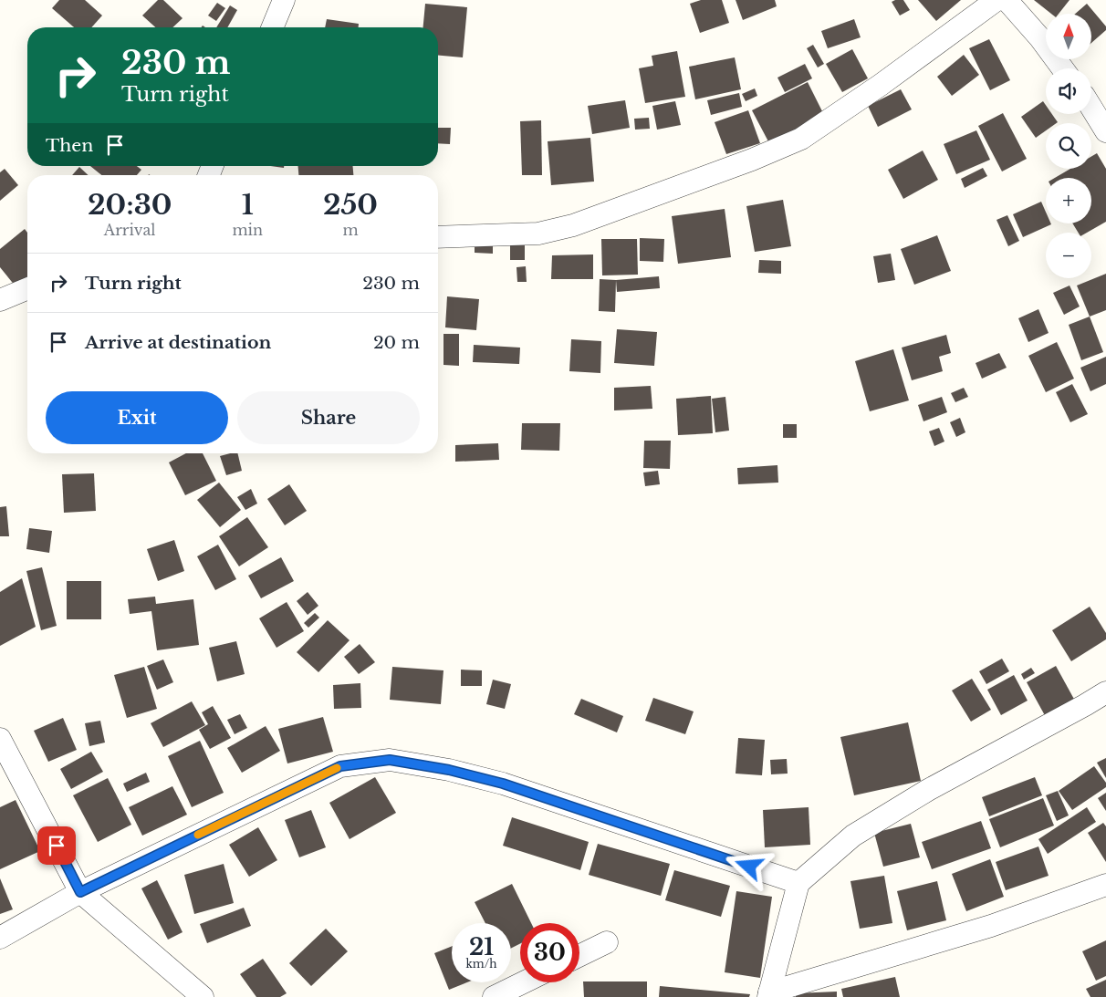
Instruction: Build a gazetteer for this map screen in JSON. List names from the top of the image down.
{
  "north": "top",
  "page": {
    "map_buttons": ["+", "−"],
    "turn": ["230 m", "Turn right"],
    "then": "Then",
    "eta": [
      "20:30",
      "Arrival",
      "1",
      "min",
      "250",
      "m"
    ],
    "list": [
      {
        "name": "Turn right",
        "value": "230 m"
      },
      {
        "name": "Arrive at destination",
        "value": "20 m"
      }
    ],
    "buttons": ["Exit", "Share"],
    "speed": "21 km/h",
    "limit": "30"
  }
}
